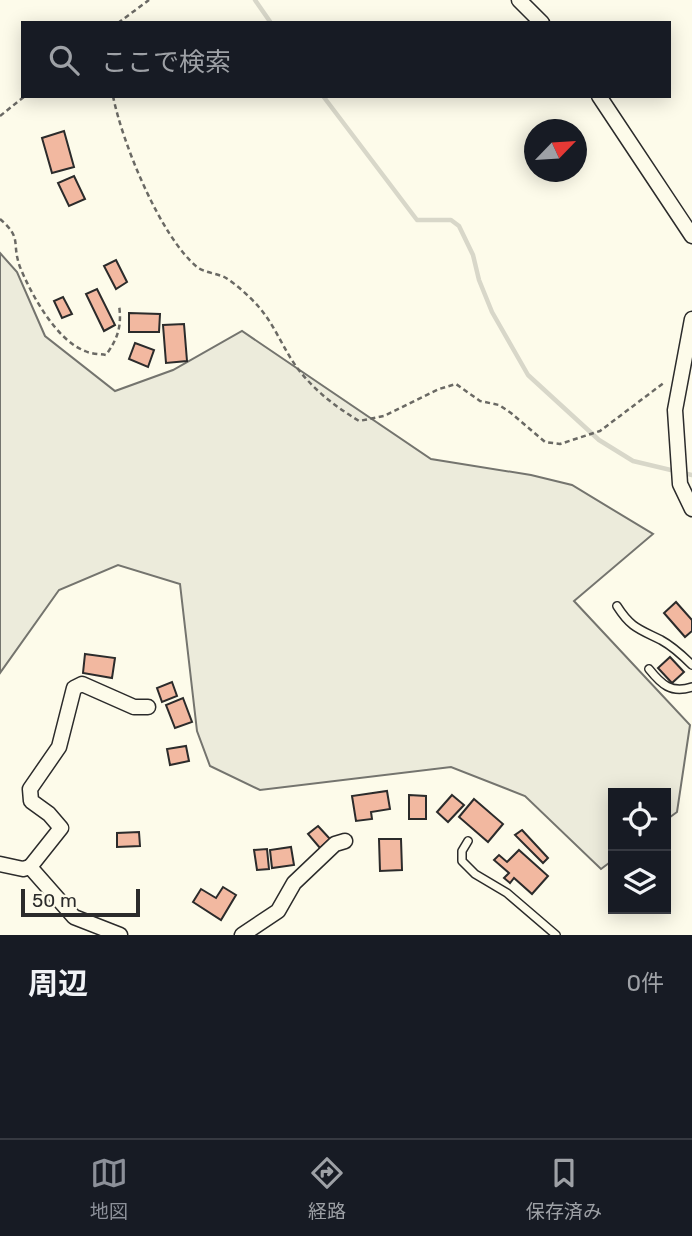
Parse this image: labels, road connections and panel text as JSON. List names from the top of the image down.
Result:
{
  "scale_bar": "50 m",
  "north": "top right",
  "page": {
    "search": "ここで検索",
    "scale": "50 m",
    "heading": ["周辺", "0件"],
    "nav": ["地図", "経路", "保存済み"]
  }
}
